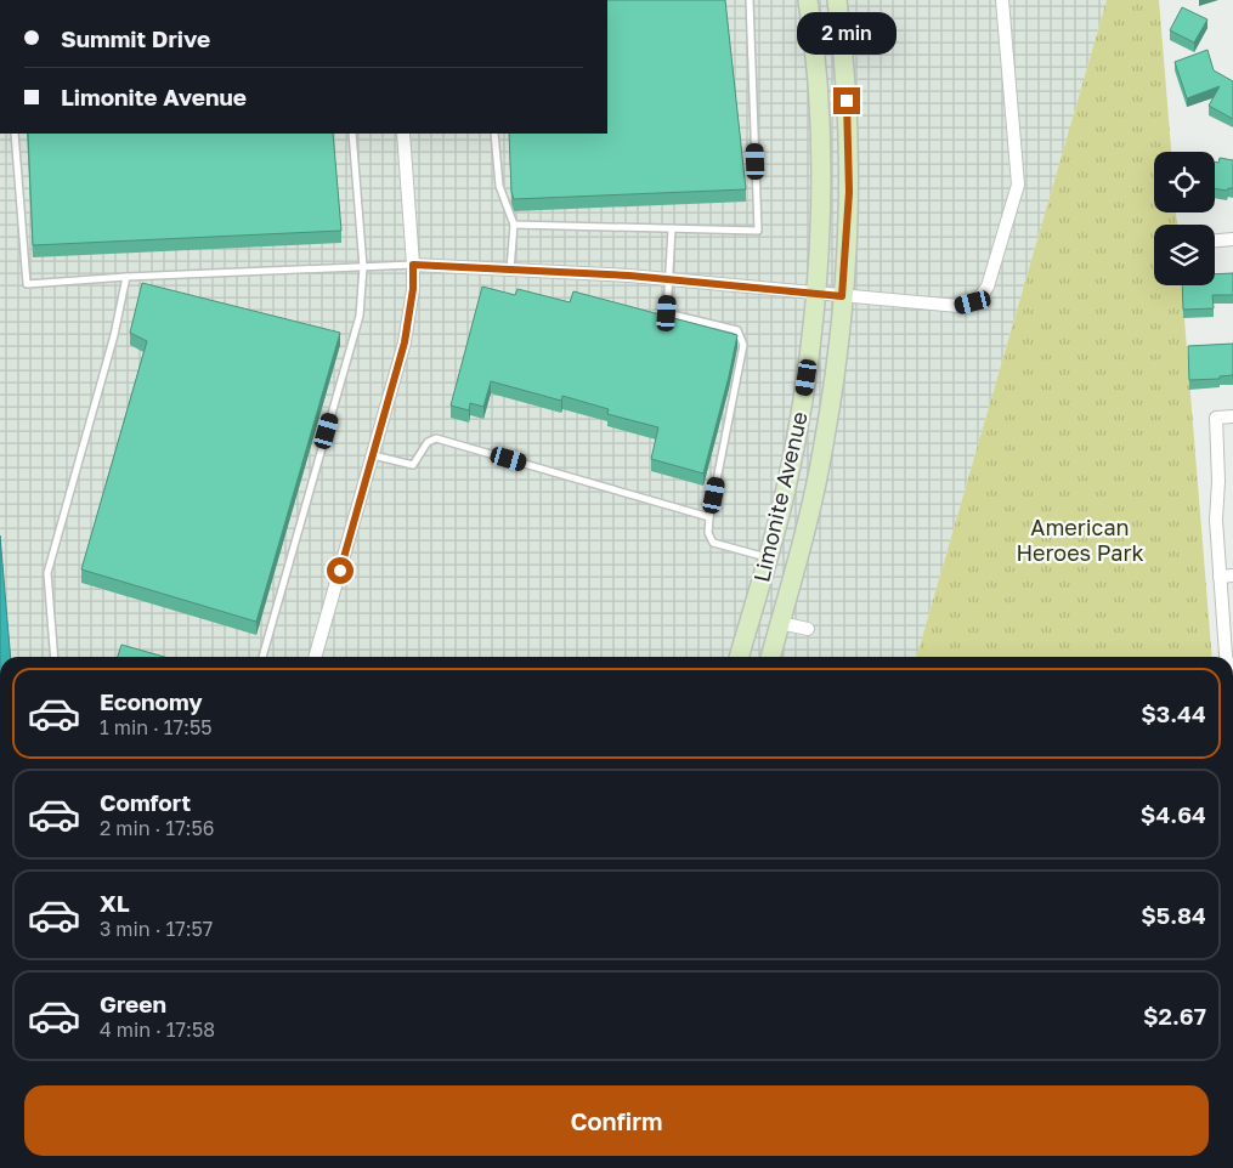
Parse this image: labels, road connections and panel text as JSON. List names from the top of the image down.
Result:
{
  "streets": {
    "main road": ["Limonite Avenue"]
  },
  "parks": ["American Heroes Park"],
  "page": {
    "banner": ["Summit Drive", "Limonite Avenue"],
    "bubble": "2 min",
    "list": [
      {
        "name": "Economy",
        "note": "1 min · 17:55",
        "value": "$3.44"
      },
      {
        "name": "Comfort",
        "note": "2 min · 17:56",
        "value": "$4.64"
      },
      {
        "name": "XL",
        "note": "3 min · 17:57",
        "value": "$5.84"
      },
      {
        "name": "Green",
        "note": "4 min · 17:58",
        "value": "$2.67"
      }
    ],
    "buttons": "Confirm"
  }
}
